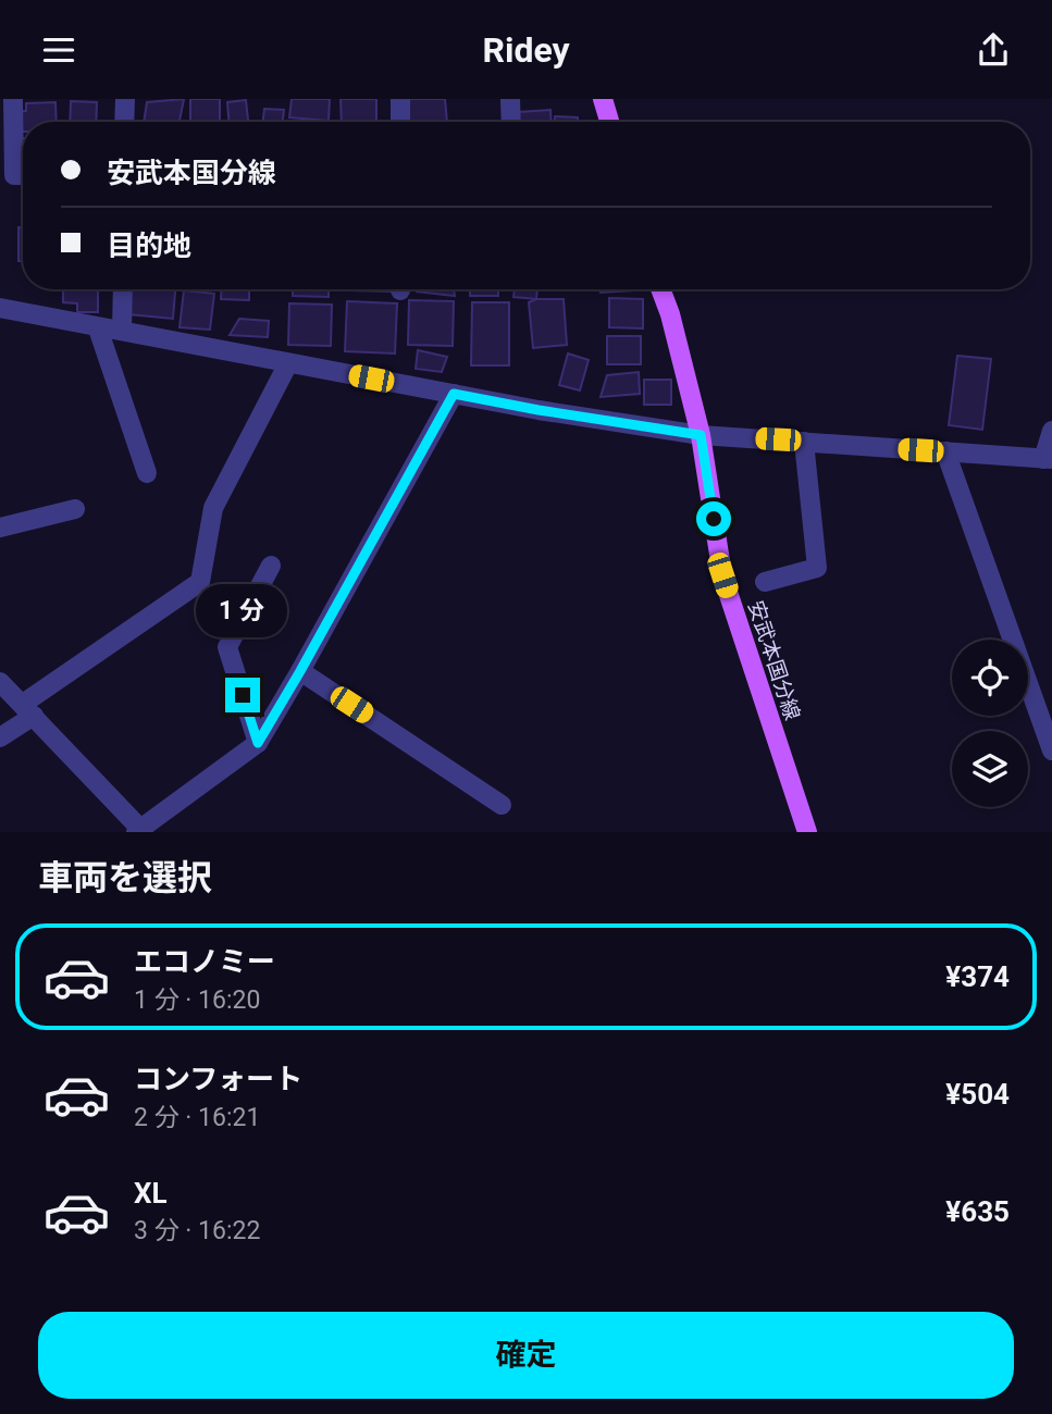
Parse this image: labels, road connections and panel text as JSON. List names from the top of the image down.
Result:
{
  "streets": {
    "main road": ["安武本国分線"]
  },
  "page": {
    "header": "Ridey",
    "banner": ["安武本国分線", "目的地"],
    "bubble": "1 分",
    "heading": "車両を選択",
    "list": [
      {
        "name": "エコノミー",
        "note": "1 分 · 16:20",
        "value": "¥374"
      },
      {
        "name": "コンフォート",
        "note": "2 分 · 16:21",
        "value": "¥504"
      },
      {
        "name": "XL",
        "note": "3 分 · 16:22",
        "value": "¥635"
      }
    ],
    "buttons": "確定"
  }
}
